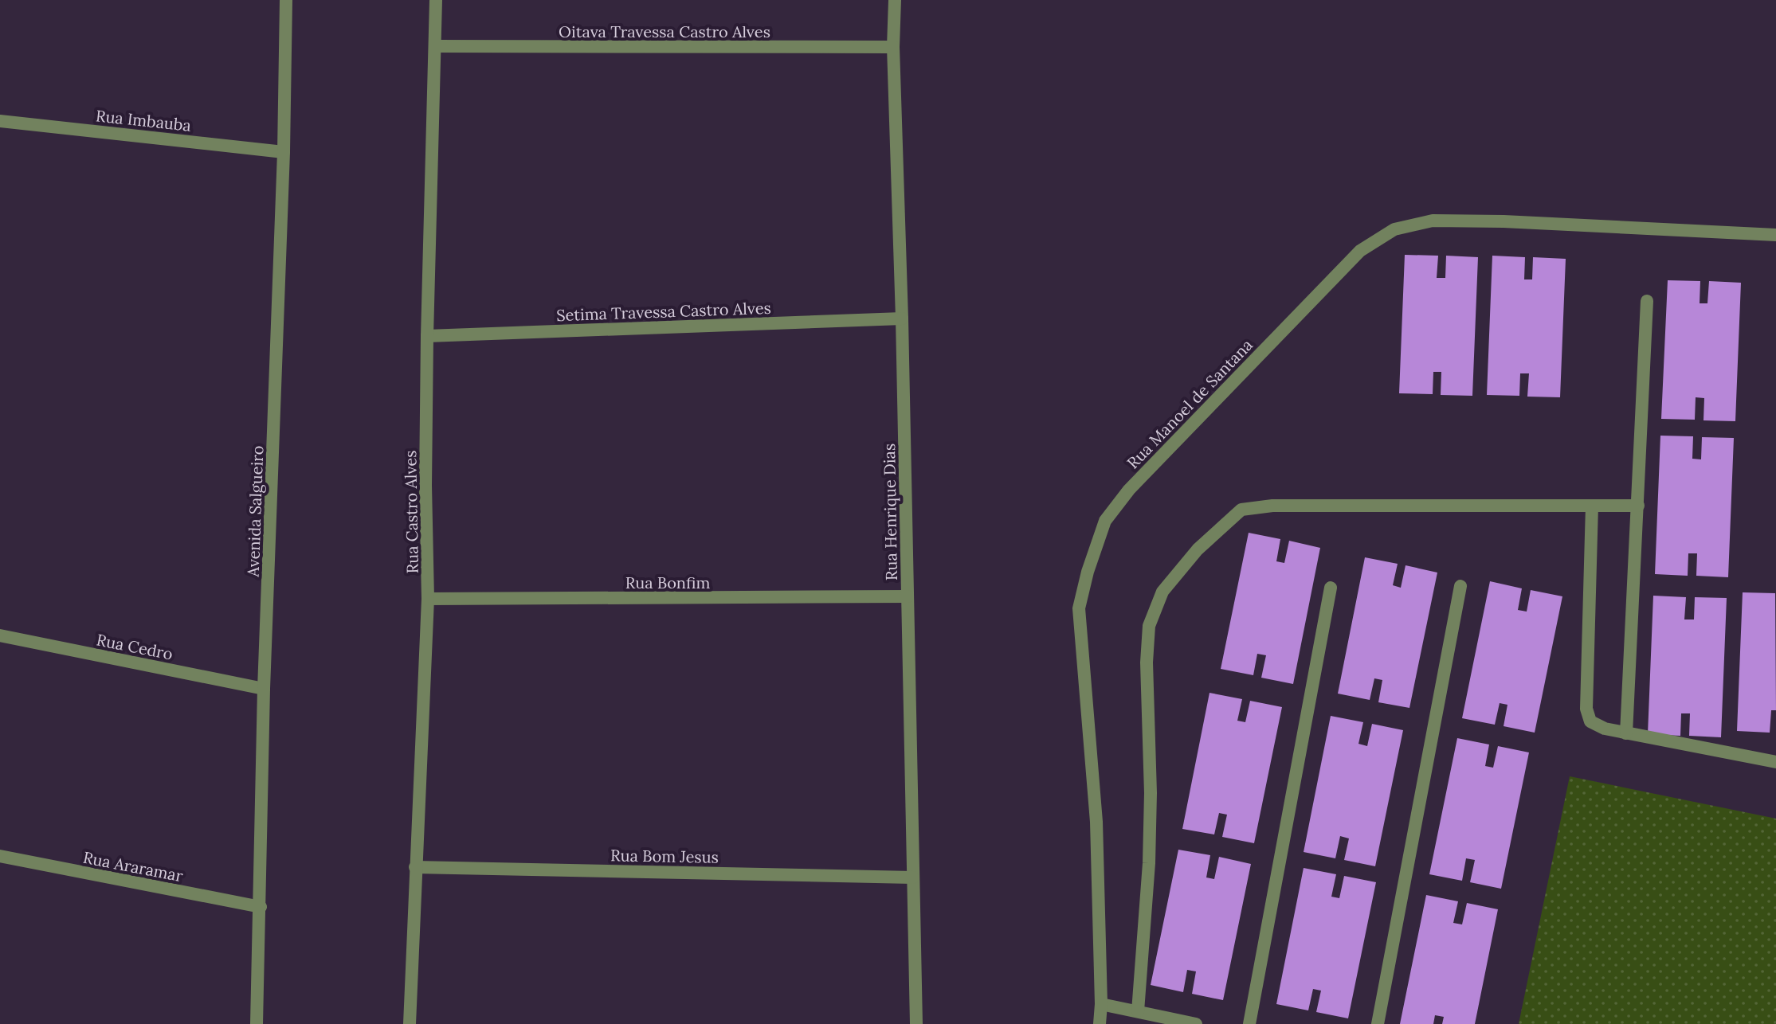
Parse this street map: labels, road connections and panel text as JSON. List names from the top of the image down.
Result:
{
  "streets": {
    "street": [
      "Oitava Travessa Castro Alves",
      "Rua Imbauba",
      "Setima Travessa Castro Alves",
      "Rua Manoel de Santana",
      "Avenida Salgueiro",
      "Rua Castro Alves",
      "Rua Henrique Dias",
      "Rua Bonfim",
      "Rua Cedro",
      "Rua Bom Jesus",
      "Rua Araramar"
    ]
  },
  "crossings": [
    ["Oitava Travessa Castro Alves", "Rua Castro Alves"],
    ["Oitava Travessa Castro Alves", "Rua Henrique Dias"],
    ["Rua Imbauba", "Avenida Salgueiro"],
    ["Setima Travessa Castro Alves", "Rua Castro Alves"],
    ["Setima Travessa Castro Alves", "Rua Henrique Dias"],
    ["Avenida Salgueiro", "Rua Cedro"],
    ["Avenida Salgueiro", "Rua Araramar"],
    ["Rua Castro Alves", "Rua Bonfim"],
    ["Rua Castro Alves", "Rua Bom Jesus"],
    ["Rua Henrique Dias", "Rua Bonfim"],
    ["Rua Henrique Dias", "Rua Bom Jesus"]
  ]
}
